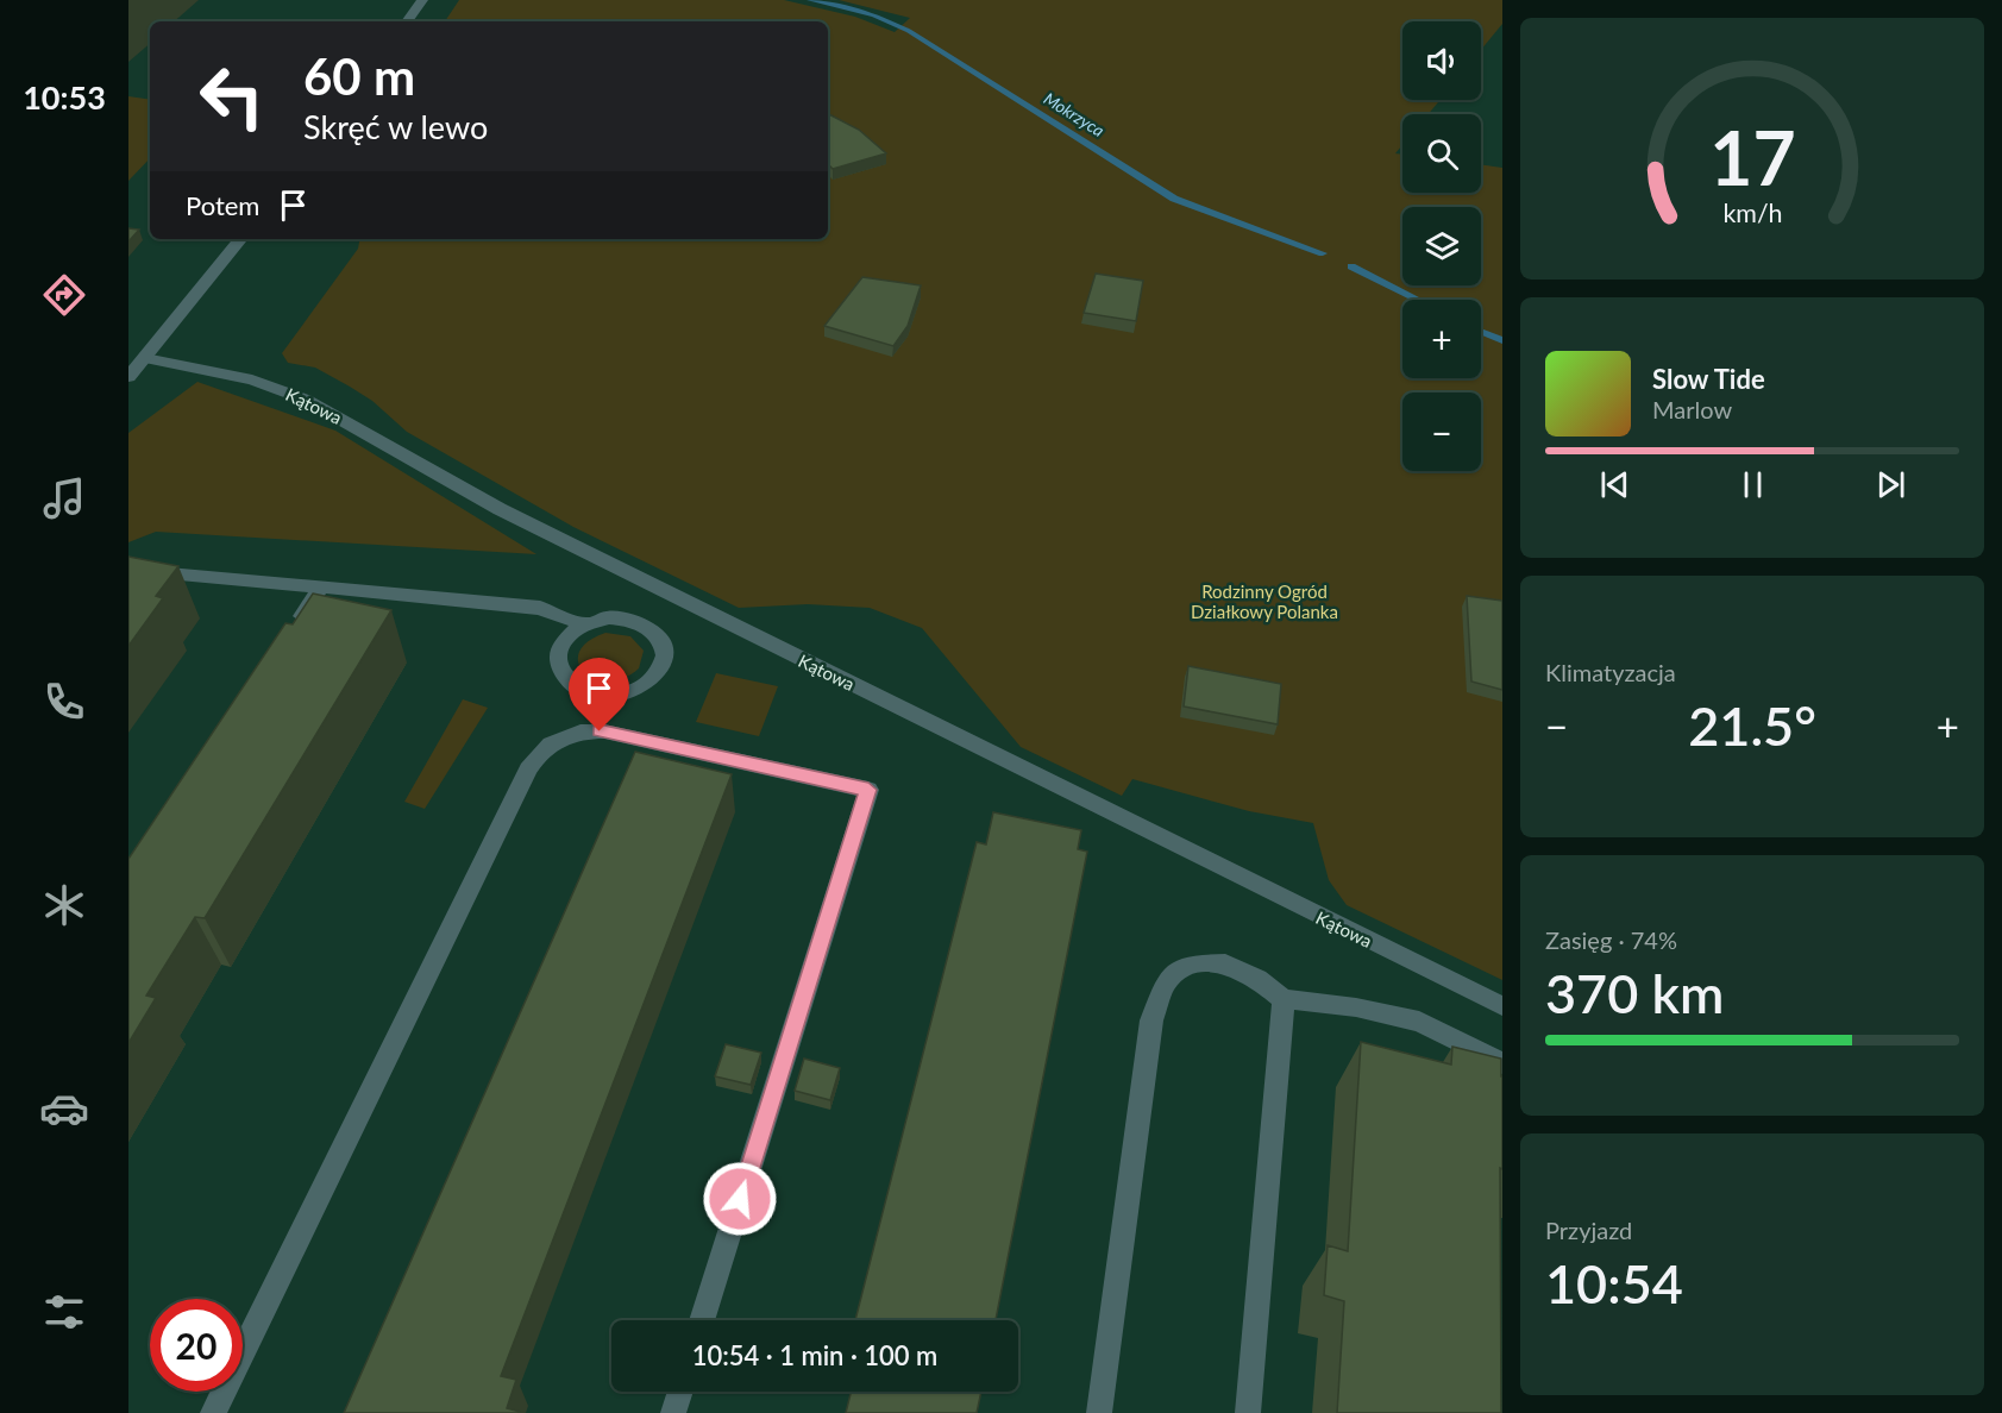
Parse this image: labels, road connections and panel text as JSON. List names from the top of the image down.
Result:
{
  "streets": {
    "street": ["Kątowa"]
  },
  "water": ["Mokrzyca"],
  "parks": ["Rodzinny Ogród Działkowy Polanka"],
  "page": {
    "tabs": "10:53",
    "map_buttons": ["+", "−"],
    "turn": ["60 m", "Skręć w lewo"],
    "then": "Potem",
    "song": ["Slow Tide", "Marlow"],
    "tile": [
      "Klimatyzacja",
      ["Zasięg · 74%", "370 km"],
      ["Przyjazd", "10:54"]
    ],
    "heat": ["−", "21.5°", "+"],
    "limit": "20",
    "trip": "10:54 · 1 min · 100 m",
    "gauge": ["17", "km/h"]
  }
}
